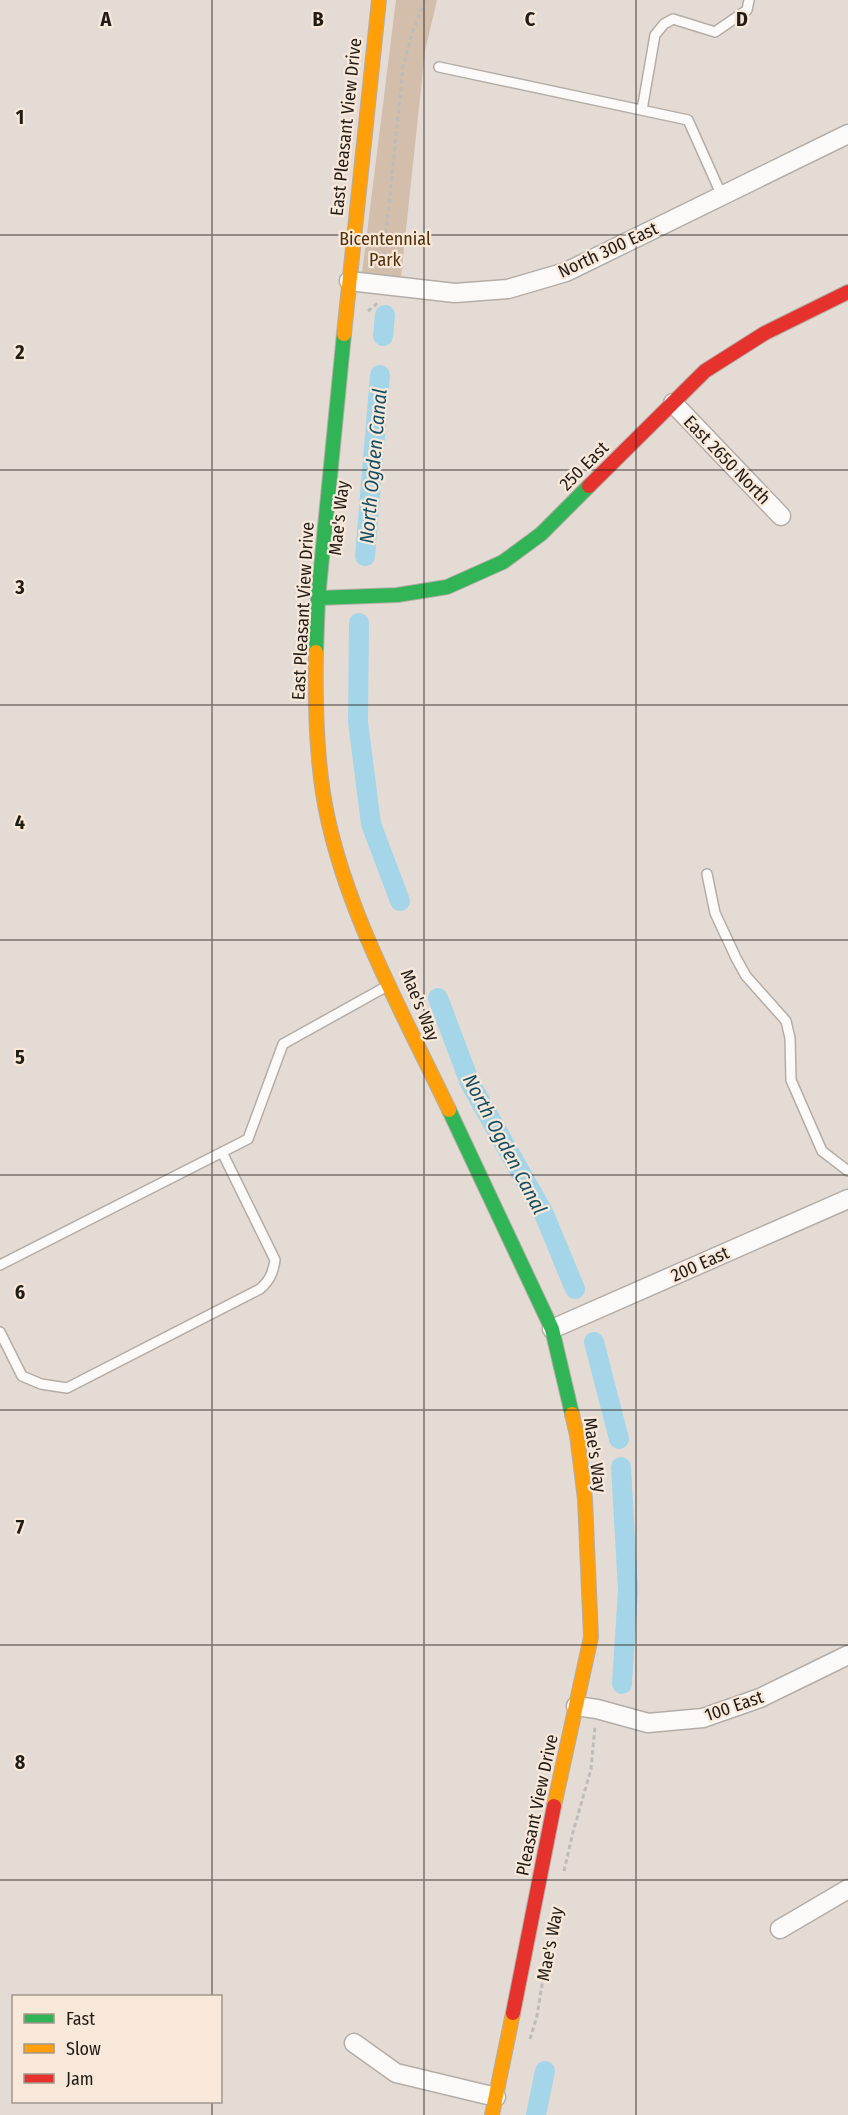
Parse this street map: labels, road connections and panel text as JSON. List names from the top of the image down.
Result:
{
  "streets": {
    "street": [
      "East Pleasant View Drive",
      "North 300 East",
      "East 2650 North",
      "250 East",
      "200 East",
      "100 East",
      "Pleasant View Drive"
    ],
    "path": ["Mae's Way"]
  },
  "crossings": [
    ["East Pleasant View Drive", "North 300 East"],
    ["East Pleasant View Drive", "250 East"],
    ["East Pleasant View Drive", "200 East"],
    ["East Pleasant View Drive", "Pleasant View Drive"],
    ["East 2650 North", "250 East"],
    ["100 East", "Pleasant View Drive"]
  ],
  "water": ["North Ogden Canal"],
  "parks": ["Bicentennial Park"],
  "legend": ["Fast", "Slow", "Jam"],
  "grid": {
    "columns": [
      "A",
      "B",
      "C",
      "D"
    ],
    "rows": [
      "1",
      "2",
      "3",
      "4",
      "5",
      "6",
      "7",
      "8"
    ]
  }
}
